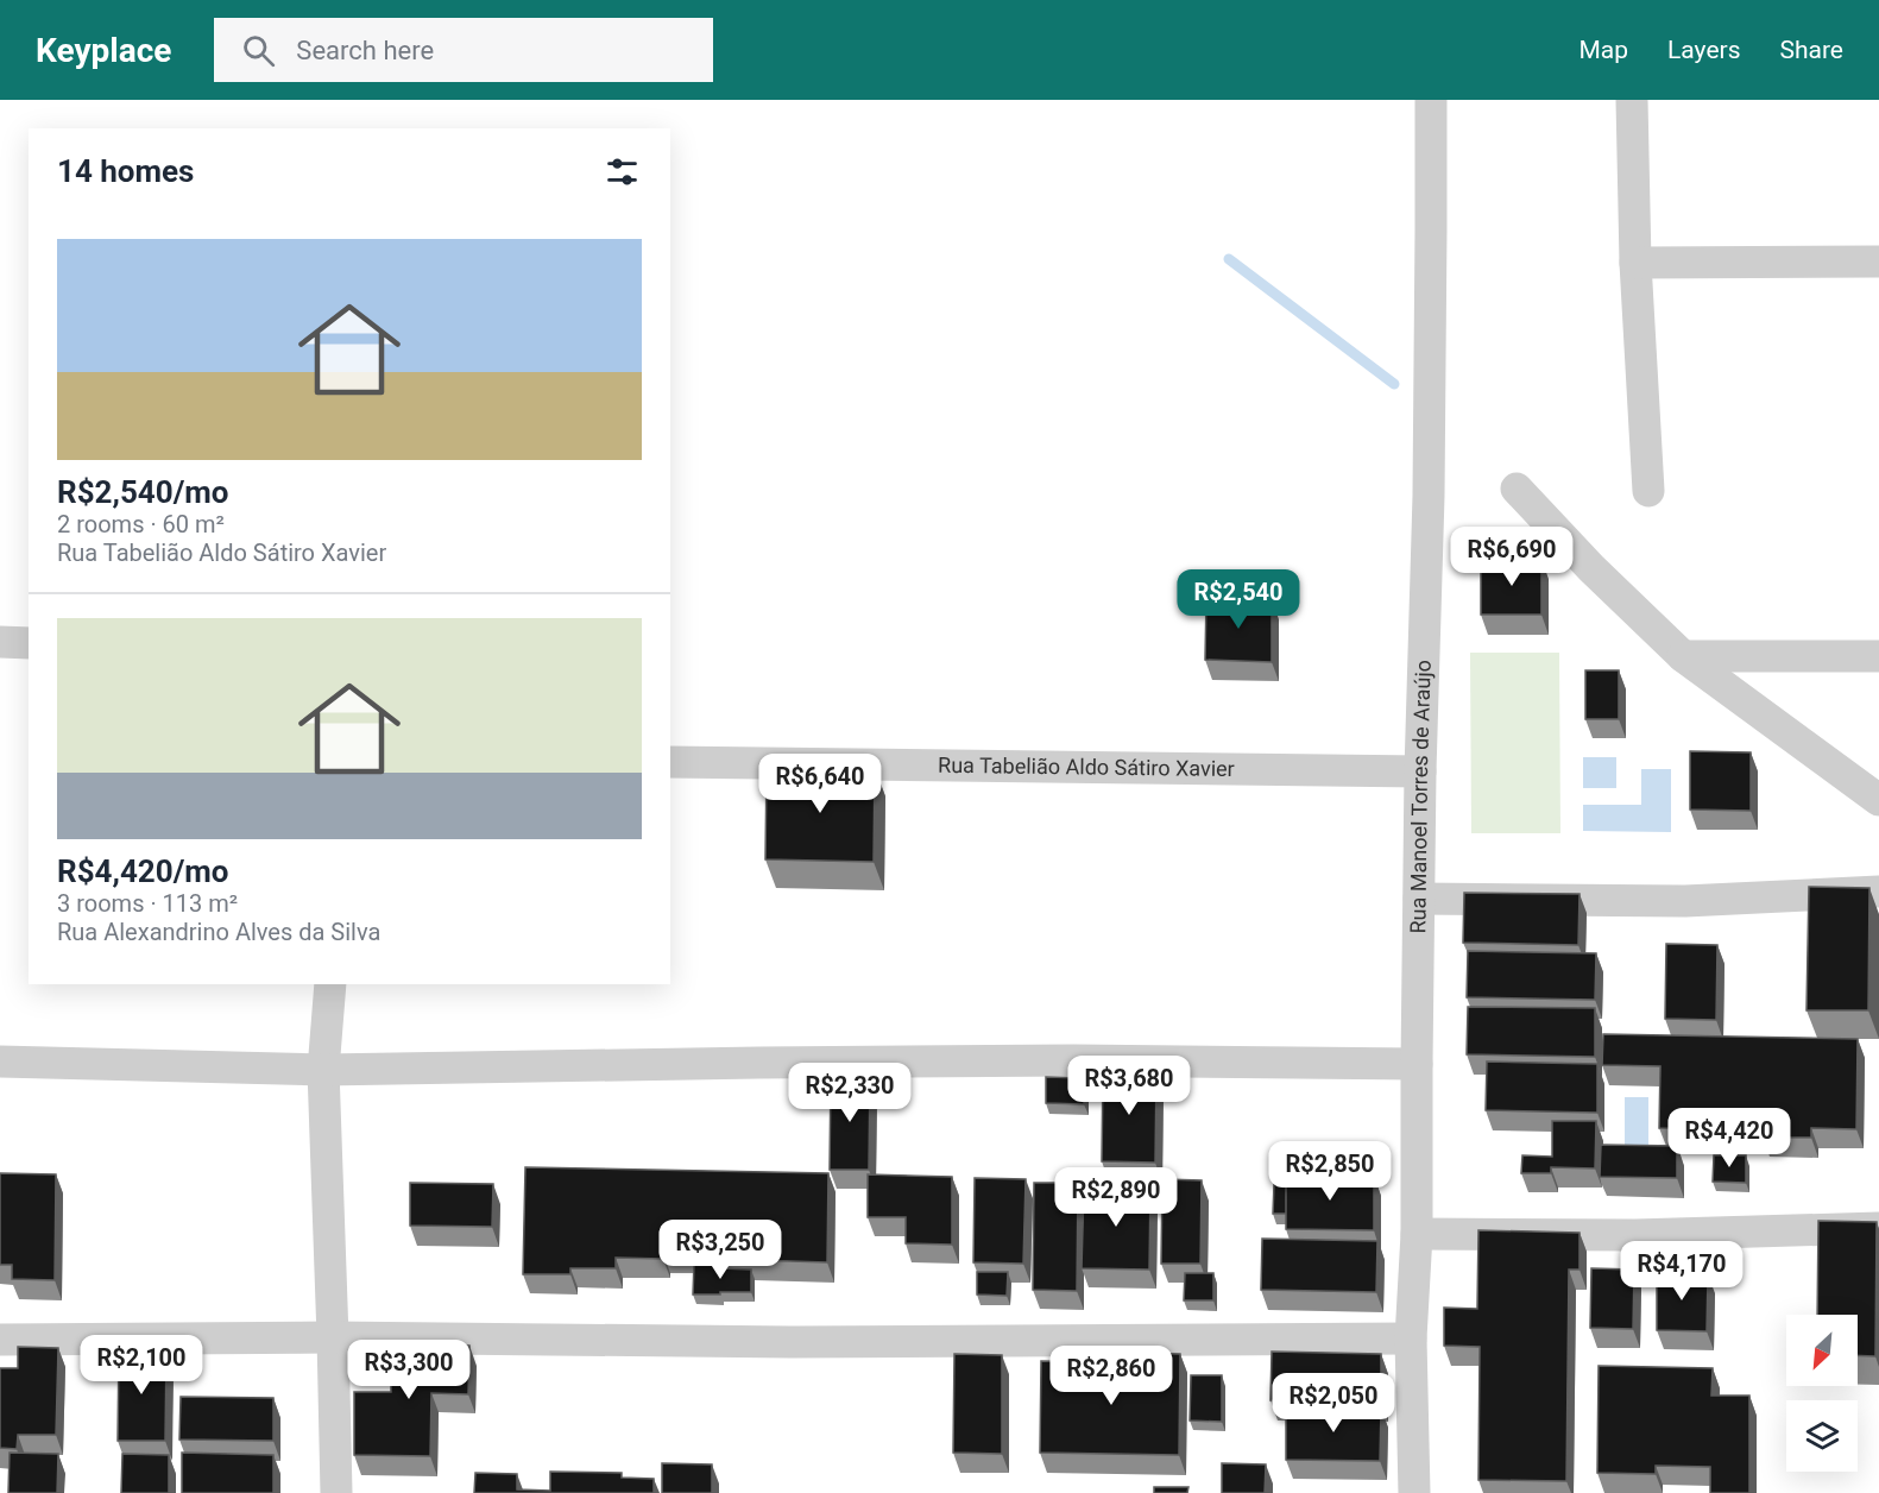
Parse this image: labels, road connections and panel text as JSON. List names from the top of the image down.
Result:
{
  "streets": {
    "street": ["Rua Tabelião Aldo Sátiro Xavier", "Rua Manoel Torres de Araújo"]
  },
  "crossings": [
    ["Rua Tabelião Aldo Sátiro Xavier", "Rua Manoel Torres de Araújo"]
  ],
  "north": "bottom left",
  "page": {
    "header": "Keyplace",
    "search": "Search here",
    "nav": ["Map", "Layers", "Share"],
    "heading": "14 homes",
    "list": [
      {
        "name": "R$2,540/mo",
        "note": "2 rooms · 60 m² · Rua Tabelião Aldo Sátiro Xavier"
      },
      {
        "name": "R$4,420/mo",
        "note": "3 rooms · 113 m² · Rua Alexandrino Alves da Silva"
      }
    ],
    "price": [
      "R$6,690",
      "R$2,540",
      "R$6,640",
      "R$3,680",
      "R$2,330",
      "R$4,420",
      "R$2,850",
      "R$2,890",
      "R$3,250",
      "R$4,170",
      "R$2,100",
      "R$3,300",
      "R$2,860",
      "R$2,050"
    ]
  }
}
